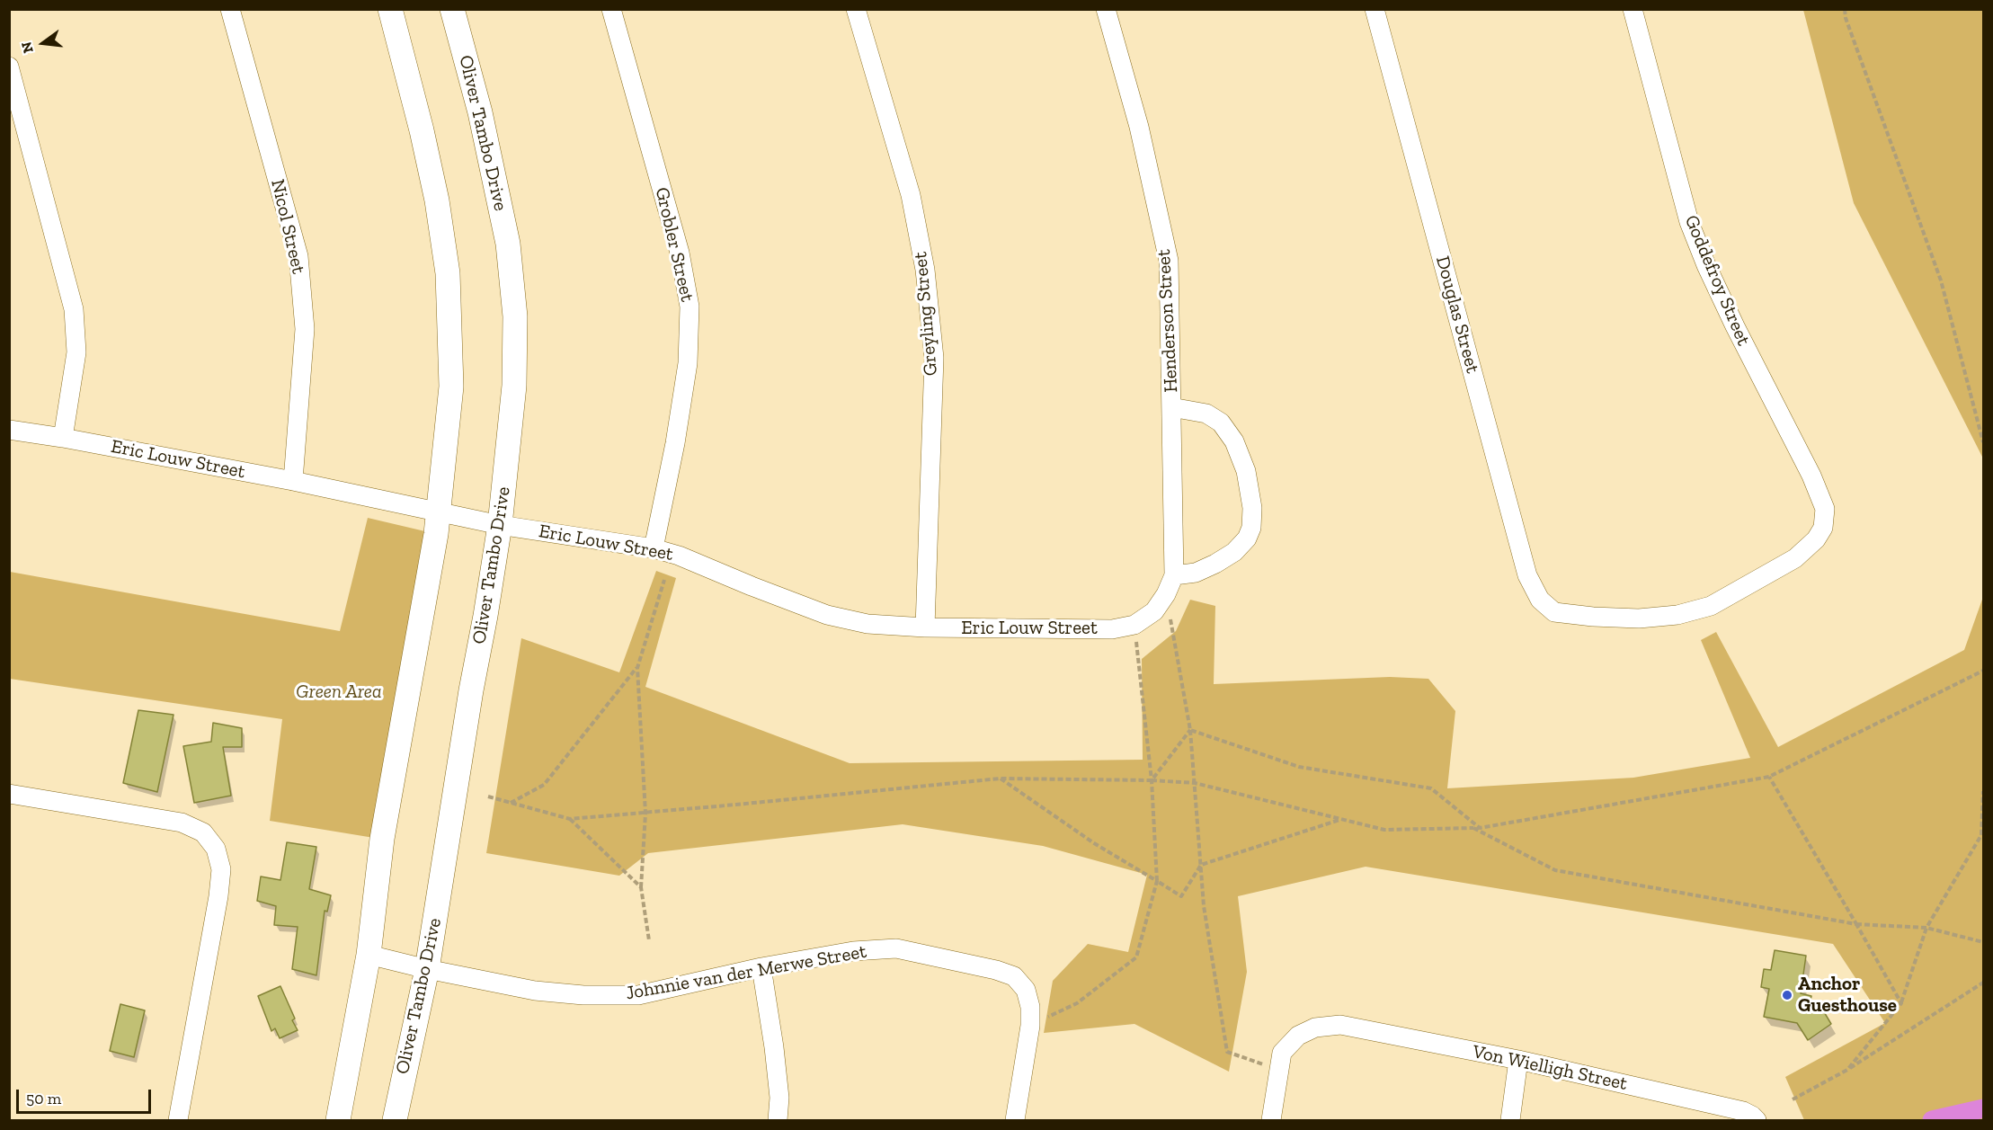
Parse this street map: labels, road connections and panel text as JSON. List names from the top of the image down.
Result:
{
  "streets": {
    "street": [
      "Oliver Tambo Drive",
      "Nicol Street",
      "Grobler Street",
      "Goddefroy Street",
      "Greyling Street",
      "Douglas Street",
      "Henderson Street",
      "Eric Louw Street",
      "Johnnie van der Merwe Street",
      "Von Wielligh Street"
    ]
  },
  "crossings": [
    ["Oliver Tambo Drive", "Eric Louw Street"],
    ["Oliver Tambo Drive", "Johnnie van der Merwe Street"],
    ["Nicol Street", "Eric Louw Street"],
    ["Grobler Street", "Eric Louw Street"],
    ["Goddefroy Street", "Douglas Street"],
    ["Greyling Street", "Eric Louw Street"],
    ["Henderson Street", "Eric Louw Street"]
  ],
  "parks": ["Green Area"],
  "places": ["Anchor Guesthouse"],
  "scale_bar": "50 m",
  "north": "left"
}
